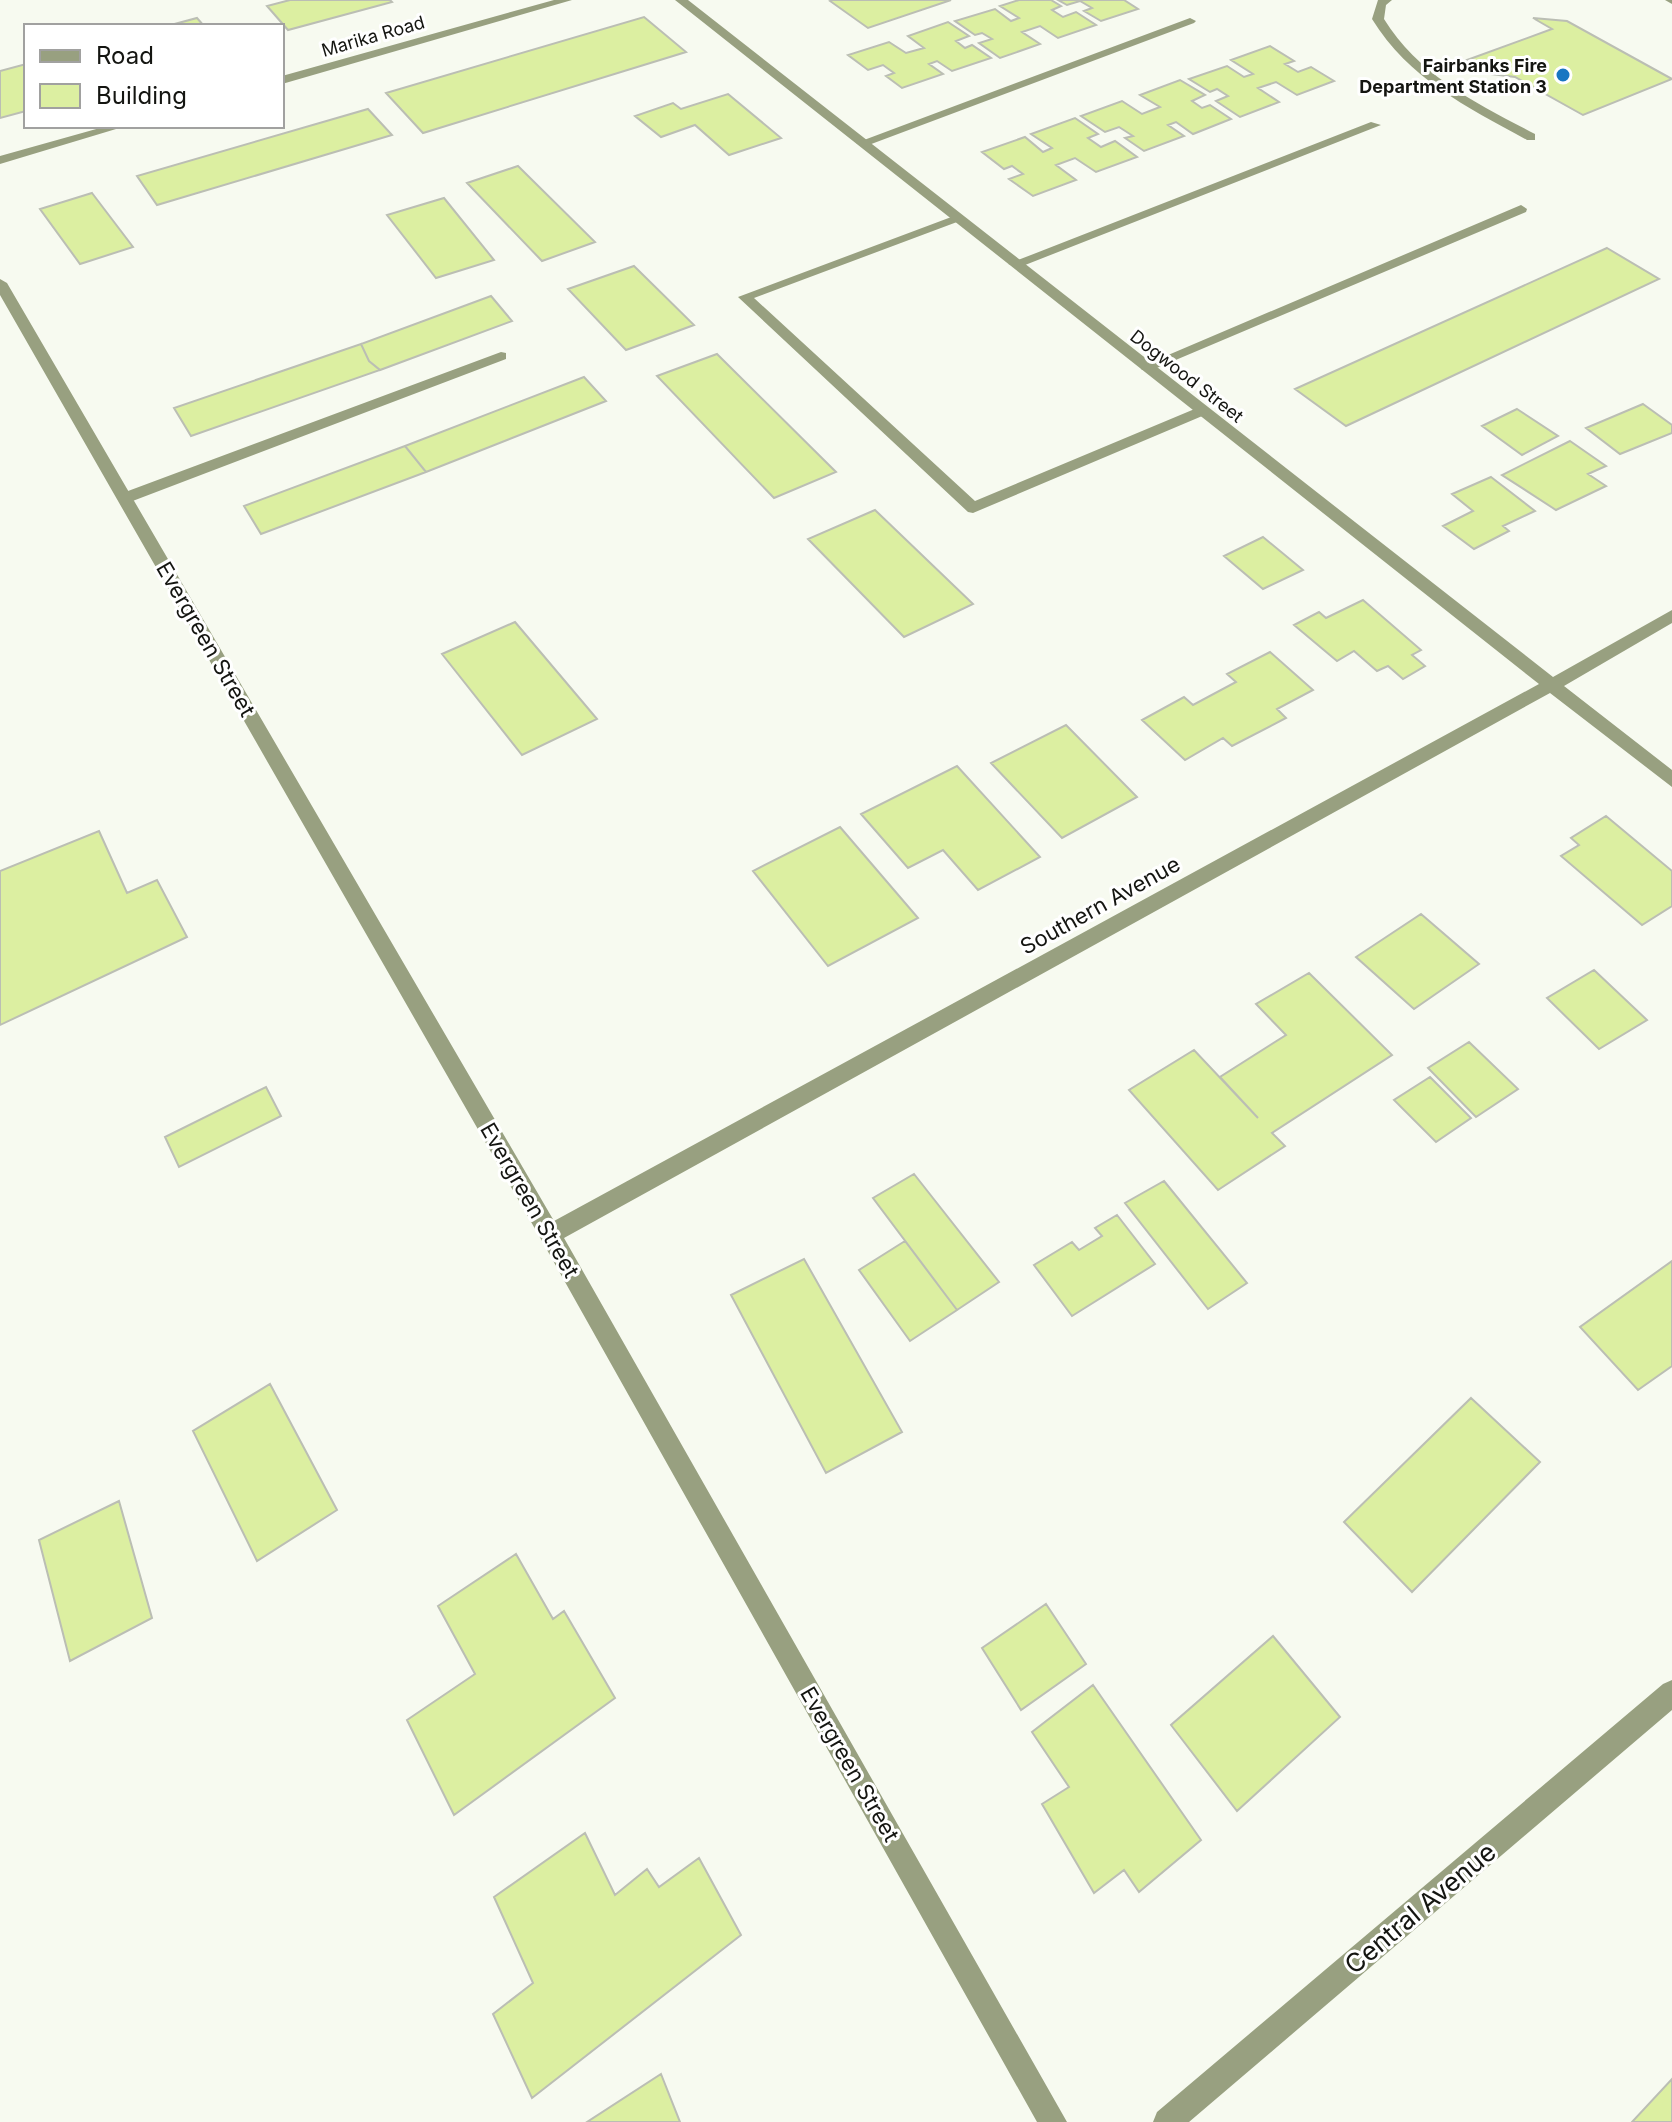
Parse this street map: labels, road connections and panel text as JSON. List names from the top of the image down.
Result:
{
  "streets": {
    "street": [
      "Marika Road",
      "Dogwood Street",
      "Evergreen Street",
      "Southern Avenue",
      "Central Avenue"
    ]
  },
  "crossings": [
    ["Dogwood Street", "Southern Avenue"],
    ["Evergreen Street", "Southern Avenue"]
  ],
  "places": ["Fairbanks Fire Department Station 3"],
  "legend": ["Road", "Building"]
}
